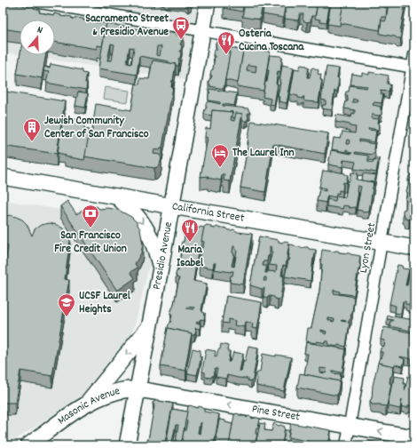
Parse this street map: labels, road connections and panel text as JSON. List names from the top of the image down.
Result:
{
  "streets": {
    "main road": [
      "California Street",
      "Presidio Avenue",
      "Masonic Avenue",
      "Pine Street"
    ],
    "street": ["Lyon Street"]
  },
  "crossings": [
    ["California Street", "Lyon Street"],
    ["California Street", "Presidio Avenue"],
    ["Lyon Street", "Pine Street"],
    ["Presidio Avenue", "Masonic Avenue"],
    ["Presidio Avenue", "Pine Street"],
    ["Masonic Avenue", "Pine Street"]
  ],
  "one_way": ["Pine Street"],
  "places": {
    "bus stop": ["Sacramento Street & Presidio Avenue"],
    "restaurant": ["Osteria Cucina Toscana", "Maria Isabel"],
    "building": ["Jewish Community Center of San Francisco"],
    "hotel": ["The Laurel Inn"],
    "bank": ["San Francisco Fire Credit Union"],
    "school or university": ["UCSF Laurel Heights"]
  },
  "north": "top"
}
